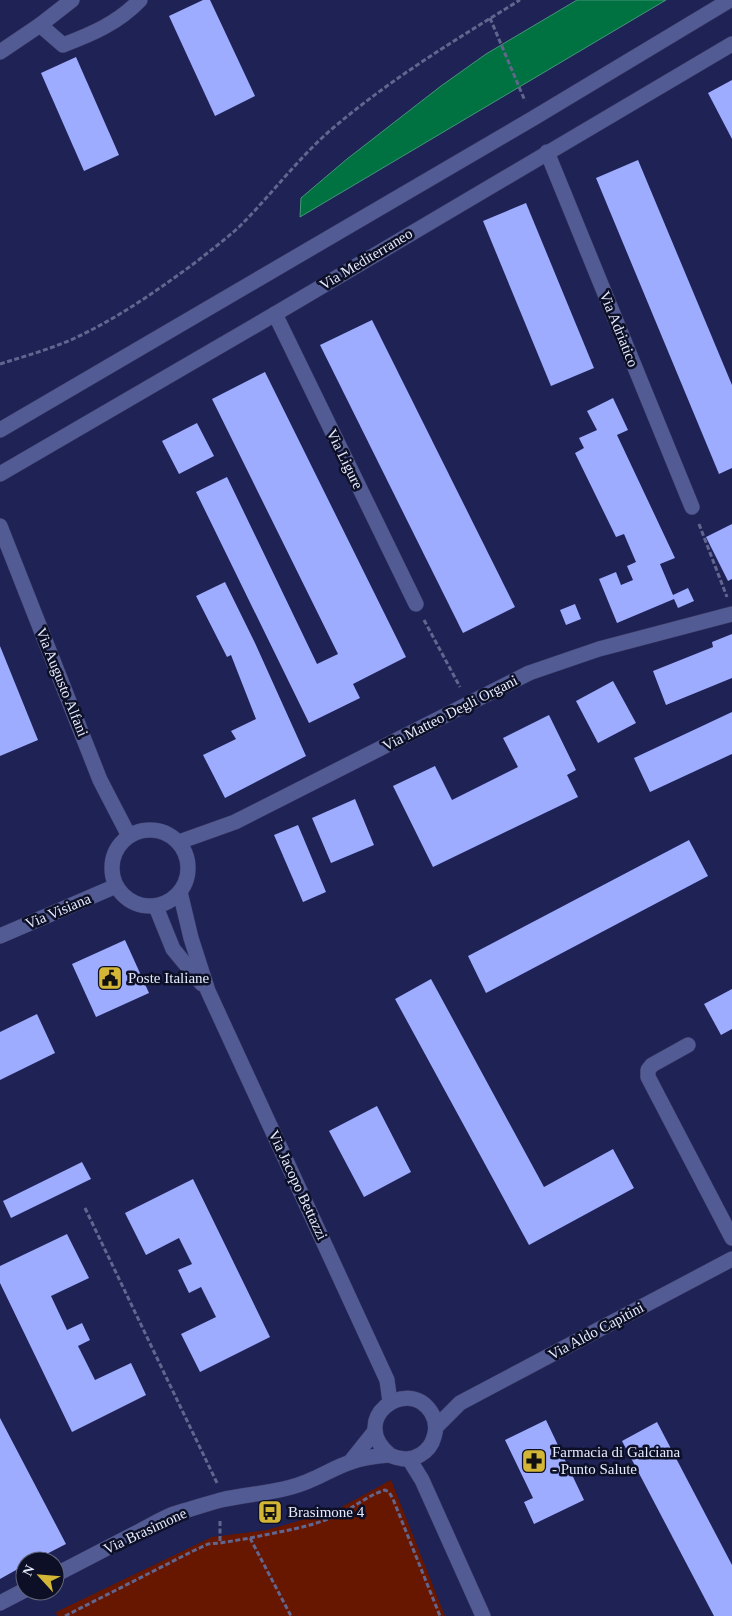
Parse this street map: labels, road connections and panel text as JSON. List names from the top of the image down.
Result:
{
  "streets": {
    "street": [
      "Via Mediterraneo",
      "Via Adriatico",
      "Via Ligure",
      "Via Augusto Alfani",
      "Via Matteo Degli Organi",
      "Via Visiana",
      "Via Jacopo Bettazzi",
      "Via Aldo Capitini",
      "Via Brasimone"
    ]
  },
  "crossings": [
    ["Via Mediterraneo", "Via Adriatico"],
    ["Via Mediterraneo", "Via Ligure"],
    ["Via Augusto Alfani", "Via Matteo Degli Organi"],
    ["Via Augusto Alfani", "Via Visiana"],
    ["Via Augusto Alfani", "Via Jacopo Bettazzi"],
    ["Via Matteo Degli Organi", "Via Visiana"],
    ["Via Matteo Degli Organi", "Via Jacopo Bettazzi"],
    ["Via Visiana", "Via Jacopo Bettazzi"],
    ["Via Jacopo Bettazzi", "Via Aldo Capitini"],
    ["Via Jacopo Bettazzi", "Via Brasimone"],
    ["Via Aldo Capitini", "Via Brasimone"]
  ],
  "places": {
    "public building": ["Poste Italiane"],
    "pharmacy": ["Farmacia di Galciana - Punto Salute"],
    "bus stop": ["Brasimone 4"]
  },
  "north": "top left"
}
